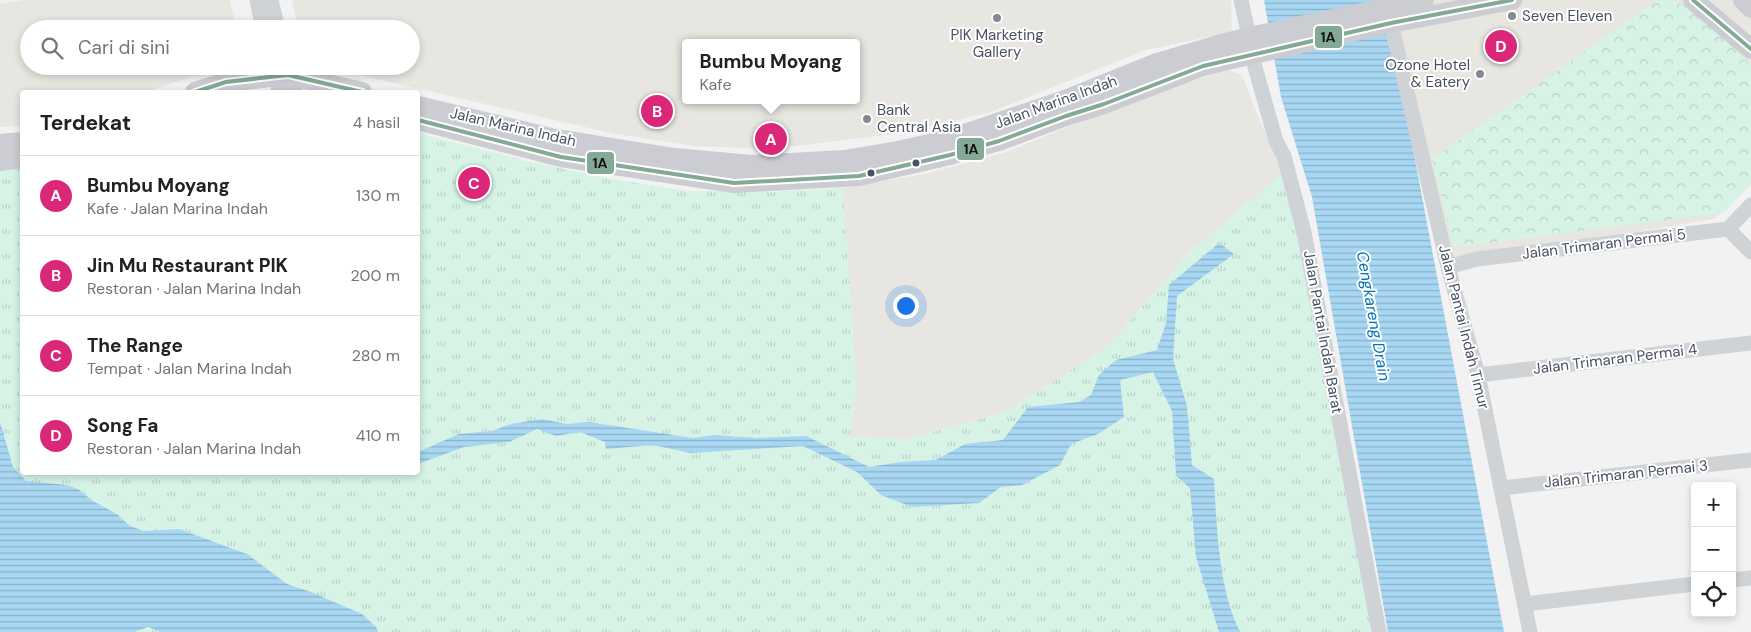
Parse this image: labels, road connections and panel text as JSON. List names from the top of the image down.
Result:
{
  "streets": {
    "main road": ["Jalan Marina Indah"],
    "street": [
      "Jalan Trimaran Permai 5",
      "Jalan Pantai Indah Timur",
      "Jalan Pantai Indah Barat",
      "Jalan Trimaran Permai 4",
      "Jalan Trimaran Permai 3"
    ]
  },
  "crossings": [
    ["Jalan Marina Indah", "Jalan Pantai Indah Timur"],
    ["Jalan Marina Indah", "Jalan Pantai Indah Barat"],
    ["Jalan Trimaran Permai 5", "Jalan Pantai Indah Timur"],
    ["Jalan Pantai Indah Timur", "Jalan Trimaran Permai 4"],
    ["Jalan Pantai Indah Timur", "Jalan Trimaran Permai 3"]
  ],
  "water": ["Cengkareng Drain"],
  "places": [
    "Seven Eleven",
    "PIK Marketing Gallery",
    "Ozone Hotel & Eatery",
    "Bank Central Asia"
  ],
  "lines": ["transit line 1A"],
  "page": {
    "search": "Cari di sini",
    "pins": [
      "D",
      "B",
      "A",
      "C"
    ],
    "popup": ["Bumbu Moyang", "Kafe"],
    "heading": ["Terdekat", "4 hasil"],
    "list": [
      {
        "mark": "A",
        "name": "Bumbu Moyang",
        "note": "Kafe · Jalan Marina Indah",
        "value": "130 m"
      },
      {
        "mark": "B",
        "name": "Jin Mu Restaurant PIK",
        "note": "Restoran · Jalan Marina Indah",
        "value": "200 m"
      },
      {
        "mark": "C",
        "name": "The Range",
        "note": "Tempat · Jalan Marina Indah",
        "value": "280 m"
      },
      {
        "mark": "D",
        "name": "Song Fa",
        "note": "Restoran · Jalan Marina Indah",
        "value": "410 m"
      }
    ],
    "map_buttons": ["+", "−"]
  }
}
